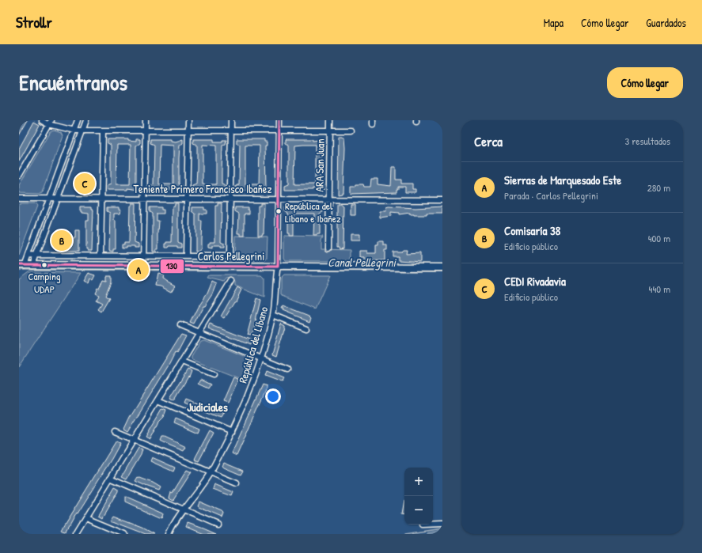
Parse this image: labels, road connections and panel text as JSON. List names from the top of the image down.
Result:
{
  "streets": {
    "main road": ["Carlos Pellegrini"],
    "street": ["ARA San Juan", "Teniente Primero Francisco Ibañez", "República del Líbano"]
  },
  "crossings": [
    ["ARA San Juan", "Teniente Primero Francisco Ibañez"],
    ["Teniente Primero Francisco Ibañez", "Carlos Pellegrini"],
    ["Teniente Primero Francisco Ibañez", "República del Líbano"],
    ["Carlos Pellegrini", "República del Líbano"]
  ],
  "districts": ["Judiciales"],
  "water": ["Canal Pellegrini"],
  "places": ["República del Líbano e Ibañez", "Camping UDAP"],
  "lines": ["transit line 130"],
  "page": {
    "header": "Strollr",
    "nav": ["Mapa", "Cómo llegar", "Guardados"],
    "title": "Encuéntranos",
    "buttons": "Cómo llegar",
    "heading": ["Cerca", "3 resultados"],
    "list": [
      {
        "mark": "A",
        "name": "Sierras de Marquesado Este",
        "note": "Parada · Carlos Pellegrini",
        "value": "280 m"
      },
      {
        "mark": "B",
        "name": "Comisaría 38",
        "note": "Edificio público",
        "value": "400 m"
      },
      {
        "mark": "C",
        "name": "CEDI Rivadavia",
        "note": "Edificio público",
        "value": "440 m"
      }
    ],
    "pins": ["C", "B", "A"],
    "map_buttons": ["+", "−"]
  }
}
